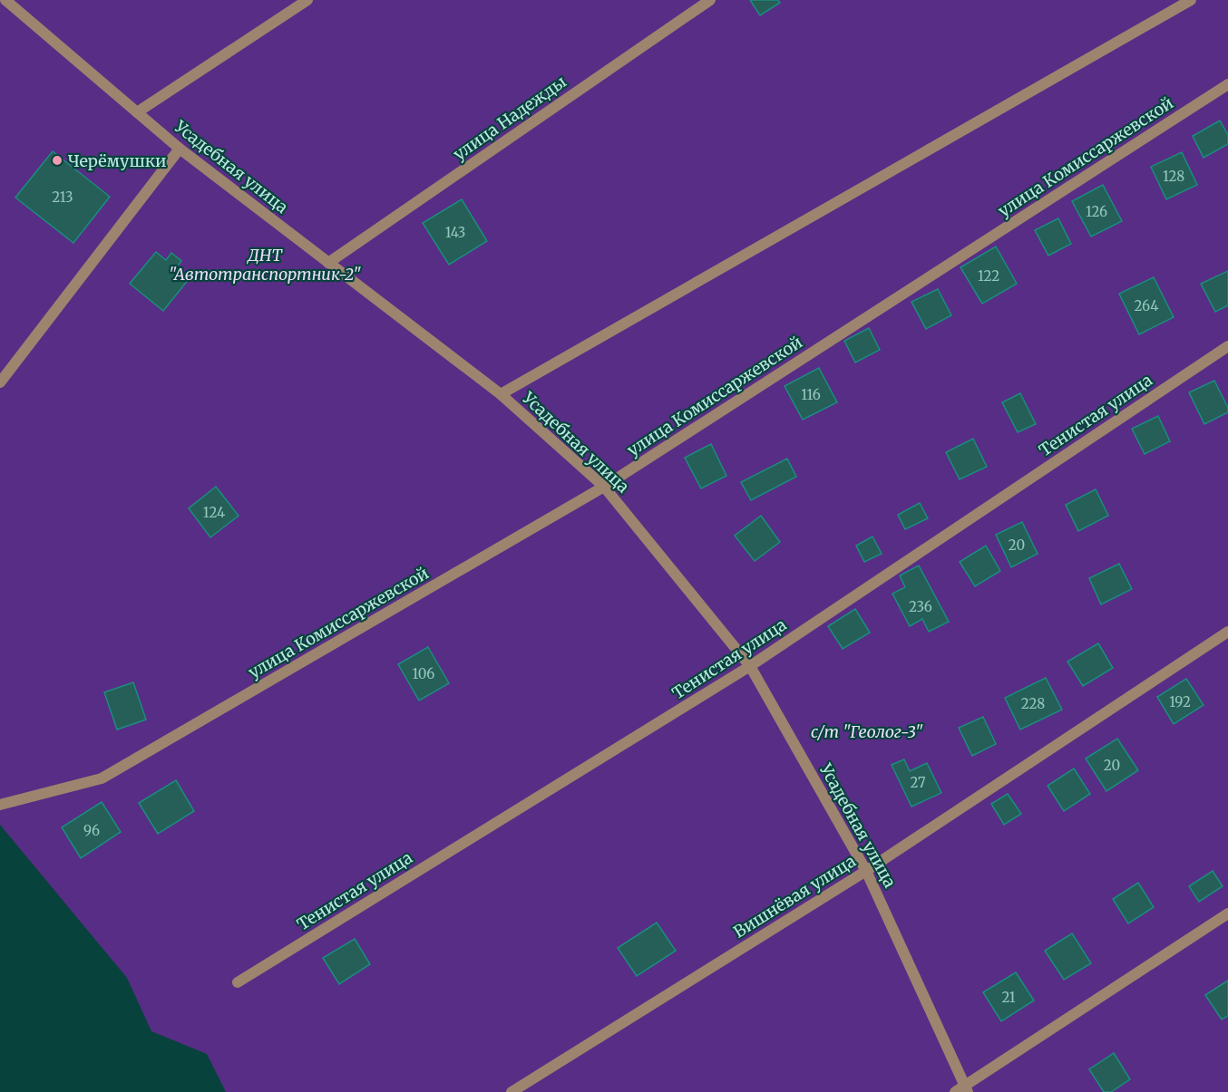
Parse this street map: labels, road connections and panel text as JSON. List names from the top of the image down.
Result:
{
  "streets": {
    "street": [
      "улица Надежды",
      "улица Комиссаржевской",
      "Усадебная улица",
      "Тенистая улица",
      "Вишнёвая улица"
    ]
  },
  "crossings": [
    ["улица Надежды", "Усадебная улица"],
    ["улица Комиссаржевской", "Усадебная улица"],
    ["Усадебная улица", "Тенистая улица"],
    ["Усадебная улица", "Вишнёвая улица"]
  ],
  "parks": ["ДНТ \"Автотранспортник-2\"", "с/т \"Геолог-3\""],
  "places": ["Черёмушки"],
  "house_numbers": [
    "128",
    "213",
    "126",
    "143",
    "122",
    "264",
    "116",
    "124",
    "20",
    "236",
    "106",
    "192",
    "228",
    "20",
    "27",
    "96",
    "21"
  ]
}
